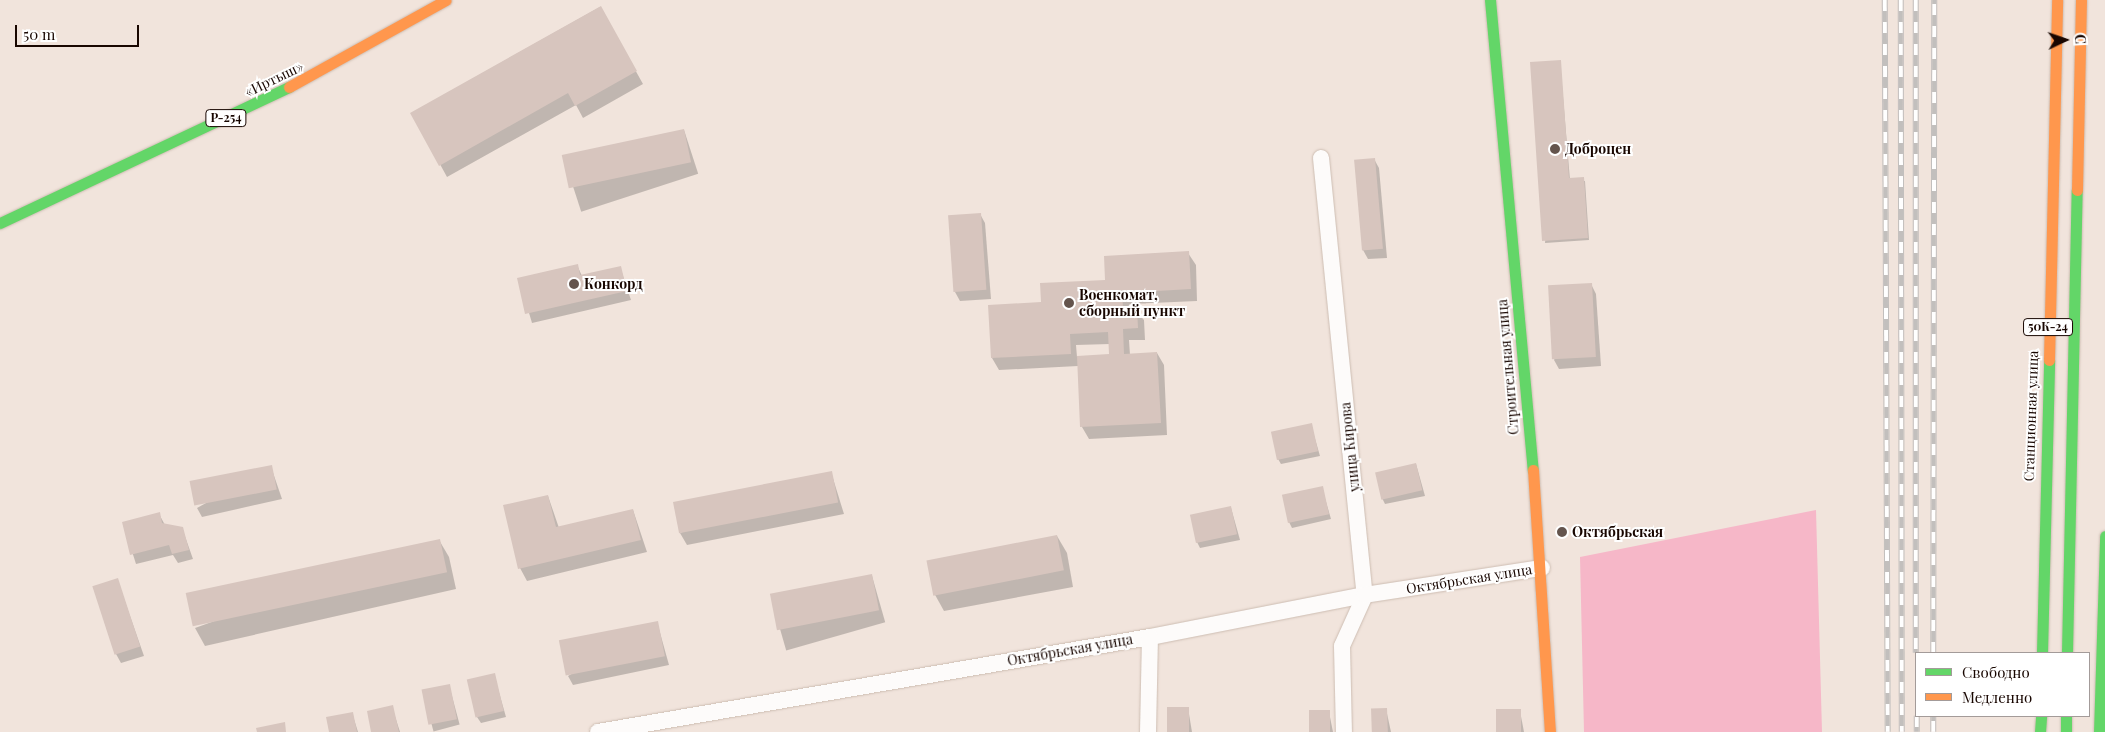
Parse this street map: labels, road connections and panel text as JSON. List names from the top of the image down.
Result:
{
  "streets": {
    "main road": [
      "«Иртыш»",
      "Р-254",
      "50К-24",
      "Строительная улица",
      "Станционная улица"
    ],
    "street": ["улица Кирова", "Октябрьская улица"]
  },
  "crossings": [
    ["Строительная улица", "Октябрьская улица"],
    ["улица Кирова", "Октябрьская улица"]
  ],
  "places": [
    "Доброцен",
    "Конкорд",
    "Военкомат, сборный пункт",
    "Октябрьская"
  ],
  "legend": ["Свободно", "Медленно"],
  "scale_bar": "50 m",
  "north": "right"
}
